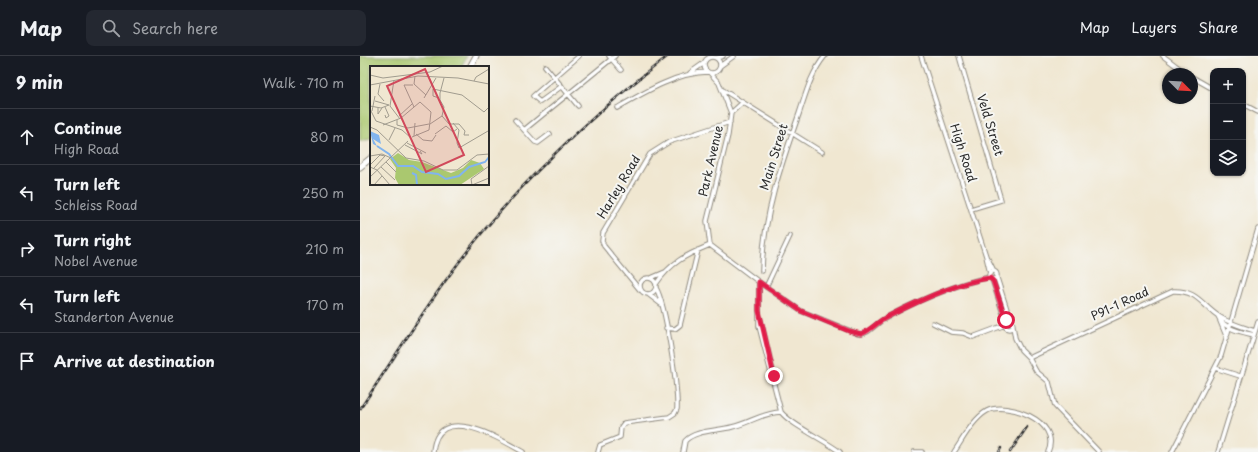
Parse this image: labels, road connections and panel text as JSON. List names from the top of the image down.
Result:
{
  "streets": {
    "street": [
      "Veld Street",
      "High Road",
      "Main Street",
      "Park Avenue",
      "Harley Road",
      "P91-1 Road"
    ]
  },
  "crossings": [
    ["Veld Street", "High Road"],
    ["High Road", "P91-1 Road"],
    ["Park Avenue", "Harley Road"]
  ],
  "north": "bottom right",
  "page": {
    "header": "Map",
    "search": "Search here",
    "nav": ["Map", "Layers", "Share"],
    "heading": ["9 min", "Walk · 710 m"],
    "map_buttons": ["+", "−"],
    "list": [
      ["Continue", "High Road", "80 m"],
      ["Turn left", "Schleiss Road", "250 m"],
      ["Turn right", "Nobel Avenue", "210 m"],
      ["Turn left", "Standerton Avenue", "170 m"],
      "Arrive at destination"
    ]
  }
}
